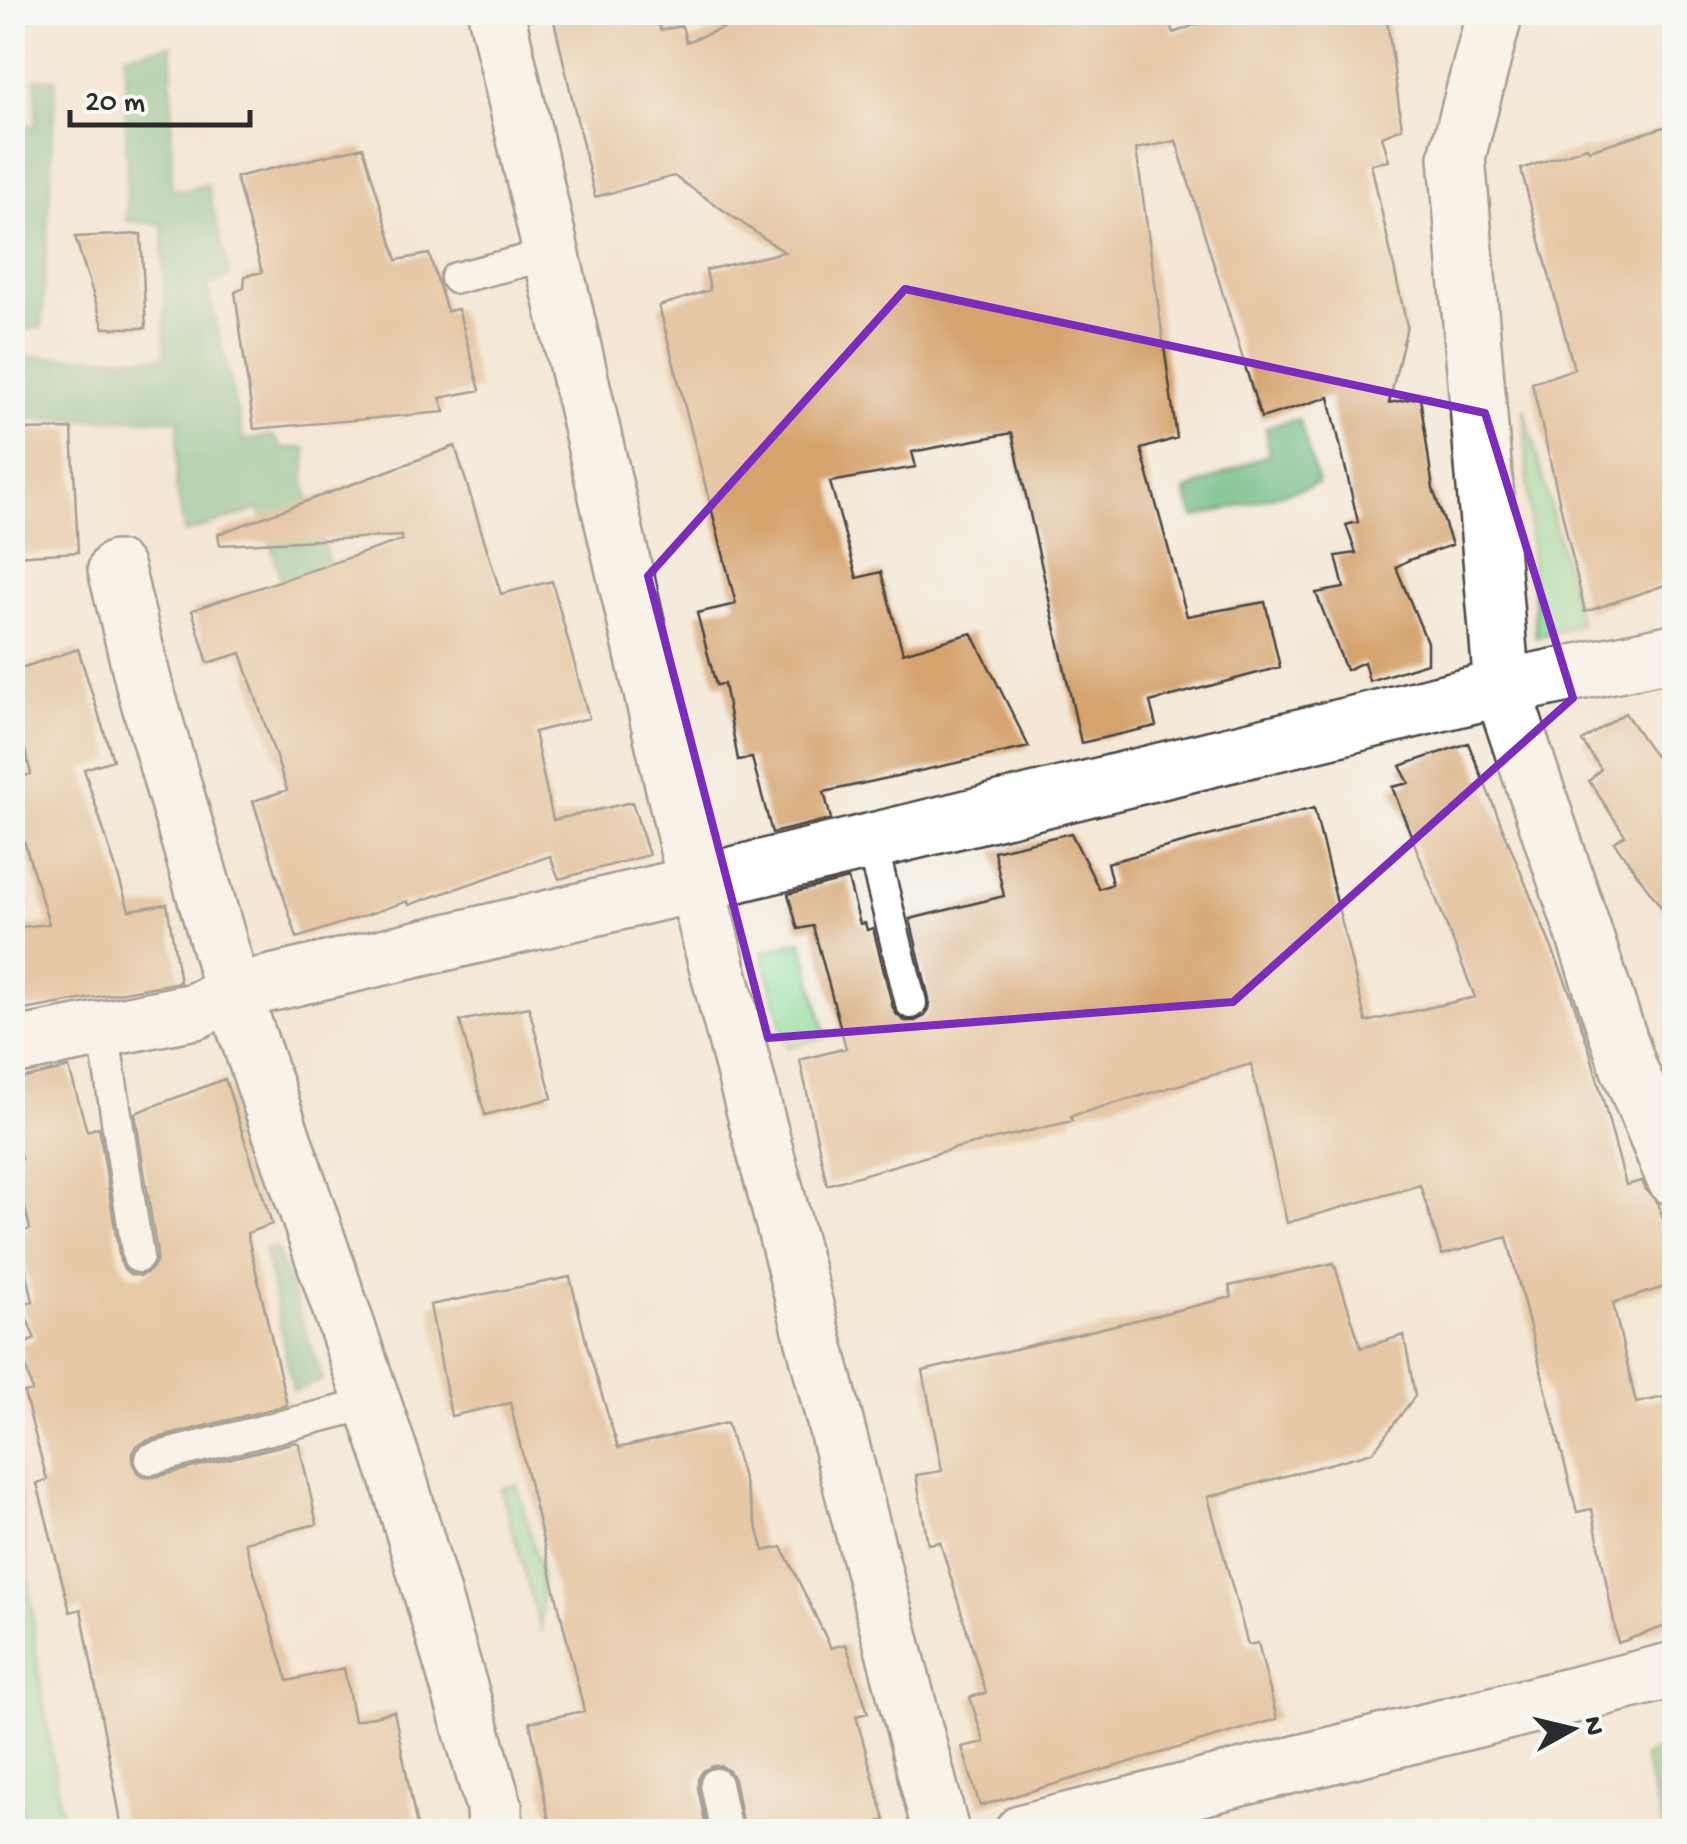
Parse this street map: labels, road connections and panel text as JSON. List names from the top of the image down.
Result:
{
  "scale_bar": "20 m",
  "north": "right"
}
